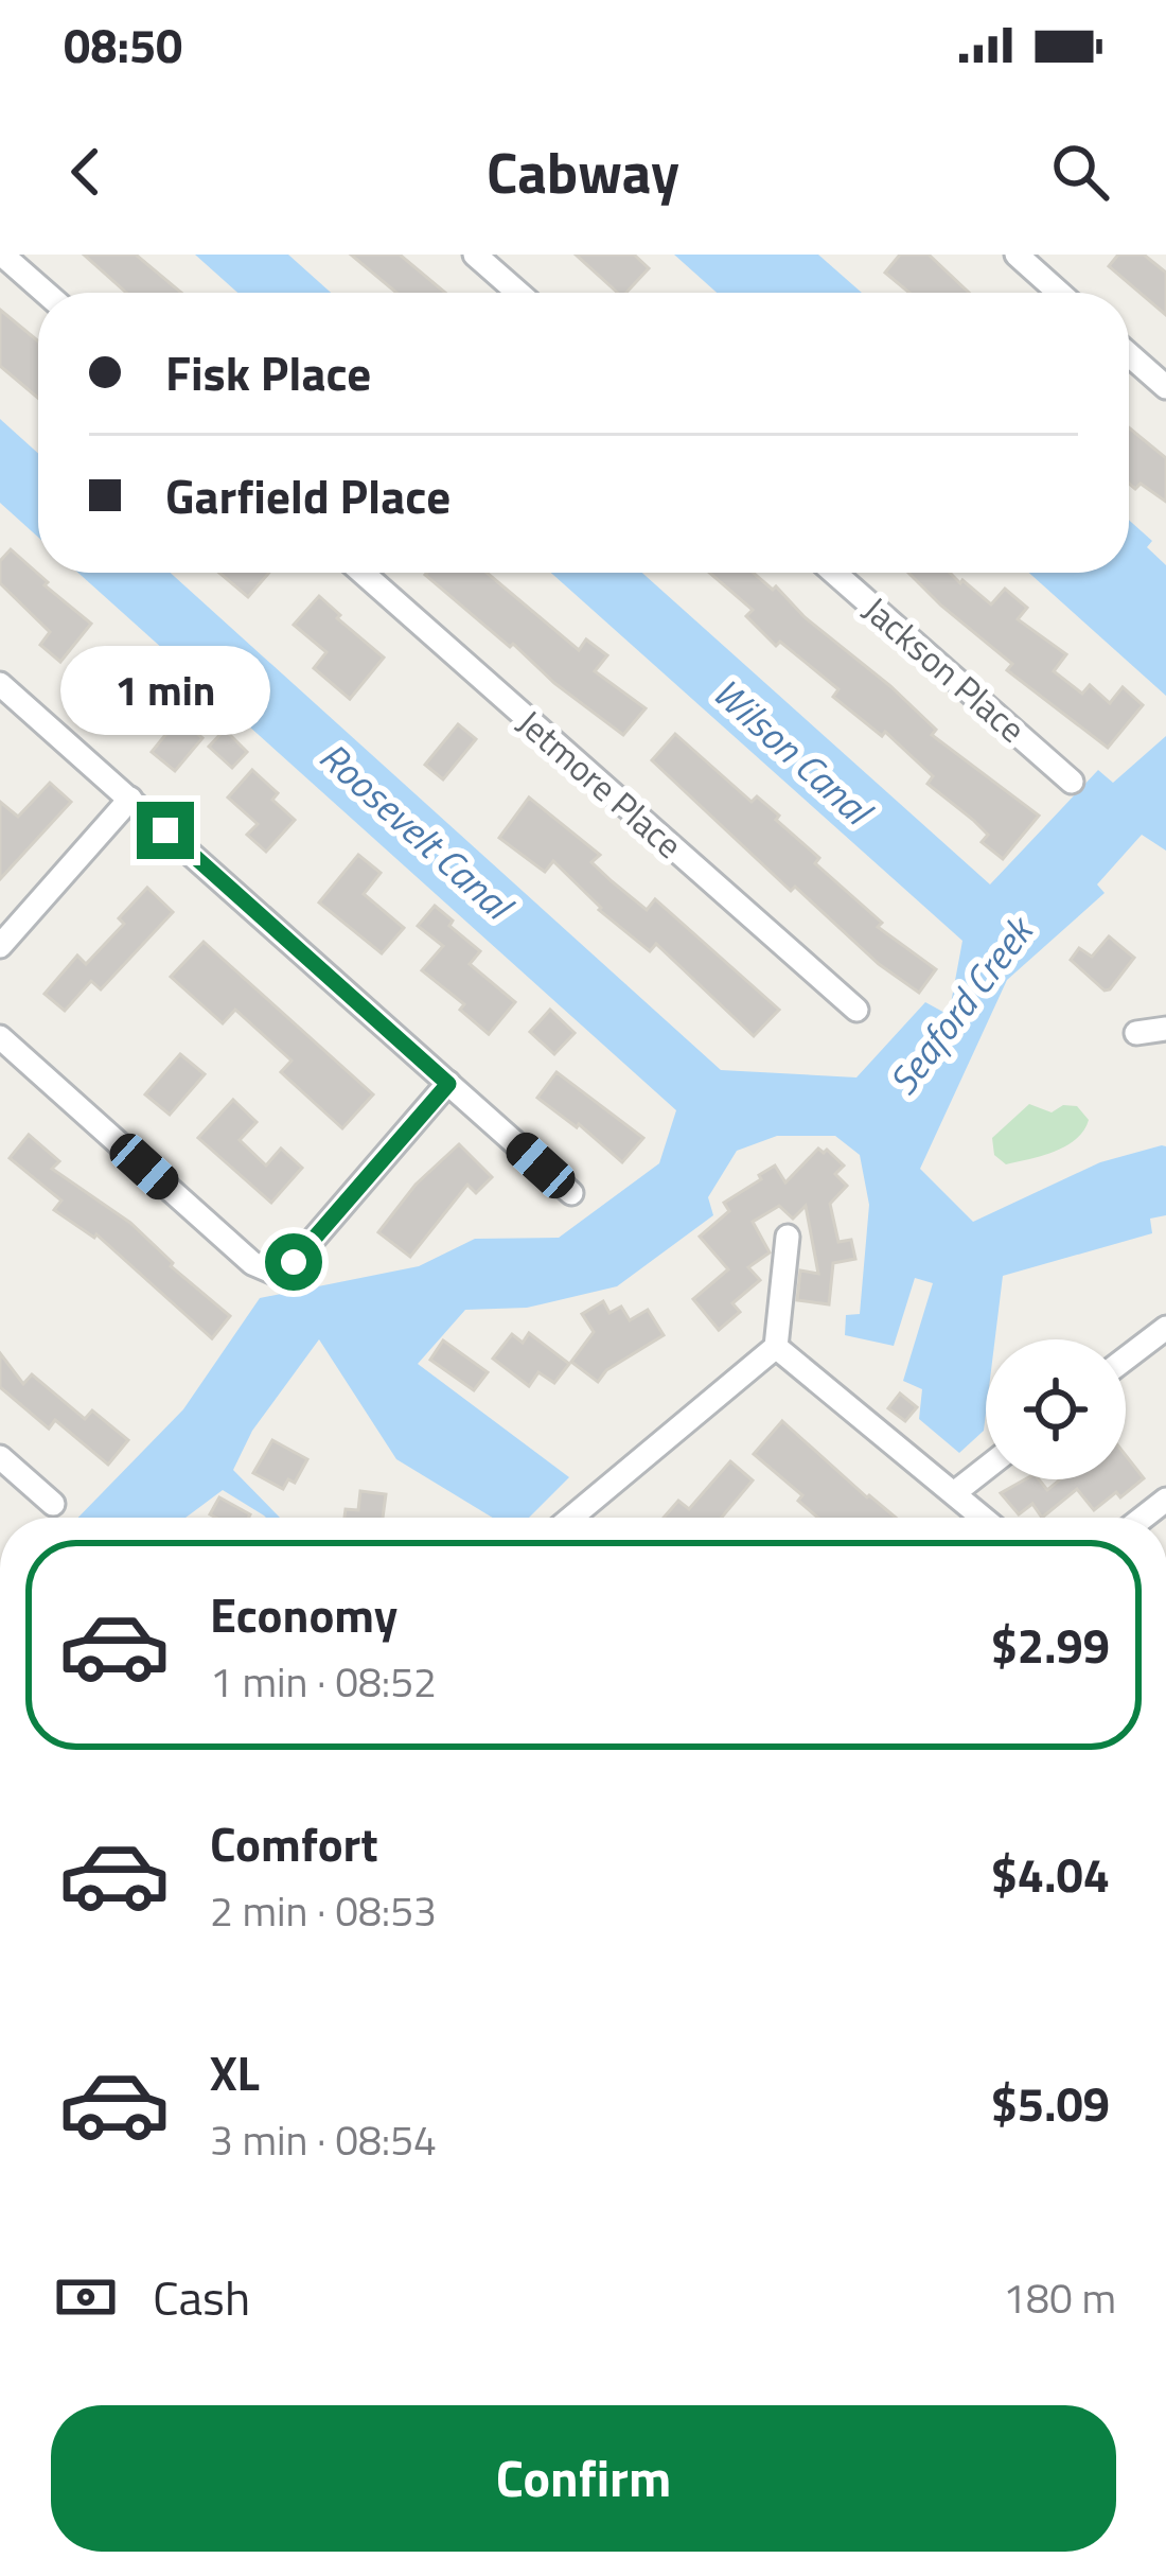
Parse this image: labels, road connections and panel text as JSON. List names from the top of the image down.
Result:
{
  "streets": {
    "street": ["Jackson Place", "Jetmore Place"]
  },
  "water": ["Wilson Canal", "Roosevelt Canal", "Seaford Creek"],
  "page": {
    "status": "08:50",
    "header": "Cabway",
    "banner": ["Fisk Place", "Garfield Place"],
    "bubble": "1 min",
    "list": [
      {
        "name": "Economy",
        "note": "1 min · 08:52",
        "value": "$2.99"
      },
      {
        "name": "Comfort",
        "note": "2 min · 08:53",
        "value": "$4.04"
      },
      {
        "name": "XL",
        "note": "3 min · 08:54",
        "value": "$5.09"
      }
    ],
    "pay": ["Cash", "180 m"],
    "buttons": "Confirm"
  }
}
